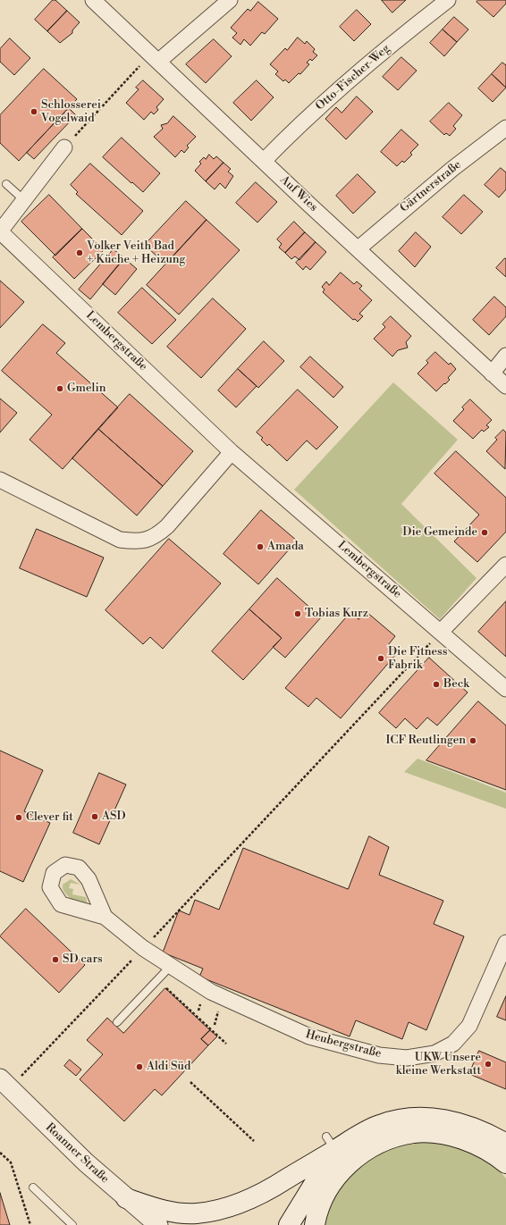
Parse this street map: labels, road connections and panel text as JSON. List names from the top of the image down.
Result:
{
  "streets": {
    "street": [
      "Otto-Fischer-Weg",
      "Gärtnerstraße",
      "Auf Wies",
      "Lembergstraße",
      "Heubergstraße",
      "Roanner Straße"
    ]
  },
  "crossings": [
    ["Otto-Fischer-Weg", "Auf Wies"],
    ["Gärtnerstraße", "Auf Wies"]
  ],
  "places": [
    "Schlosserei Vogelwaid",
    "Volker Veith Bad + Küche + Heizung",
    "Gmelin",
    "Die Gemeinde",
    "Amada",
    "Tobias Kurz",
    "Die Fitness Fabrik",
    "Beck",
    "ICF Reutlingen",
    "ASD",
    "Clever fit",
    "SD cars",
    "UKW Unsere kleine Werkstatt",
    "Aldi Süd"
  ]
}
